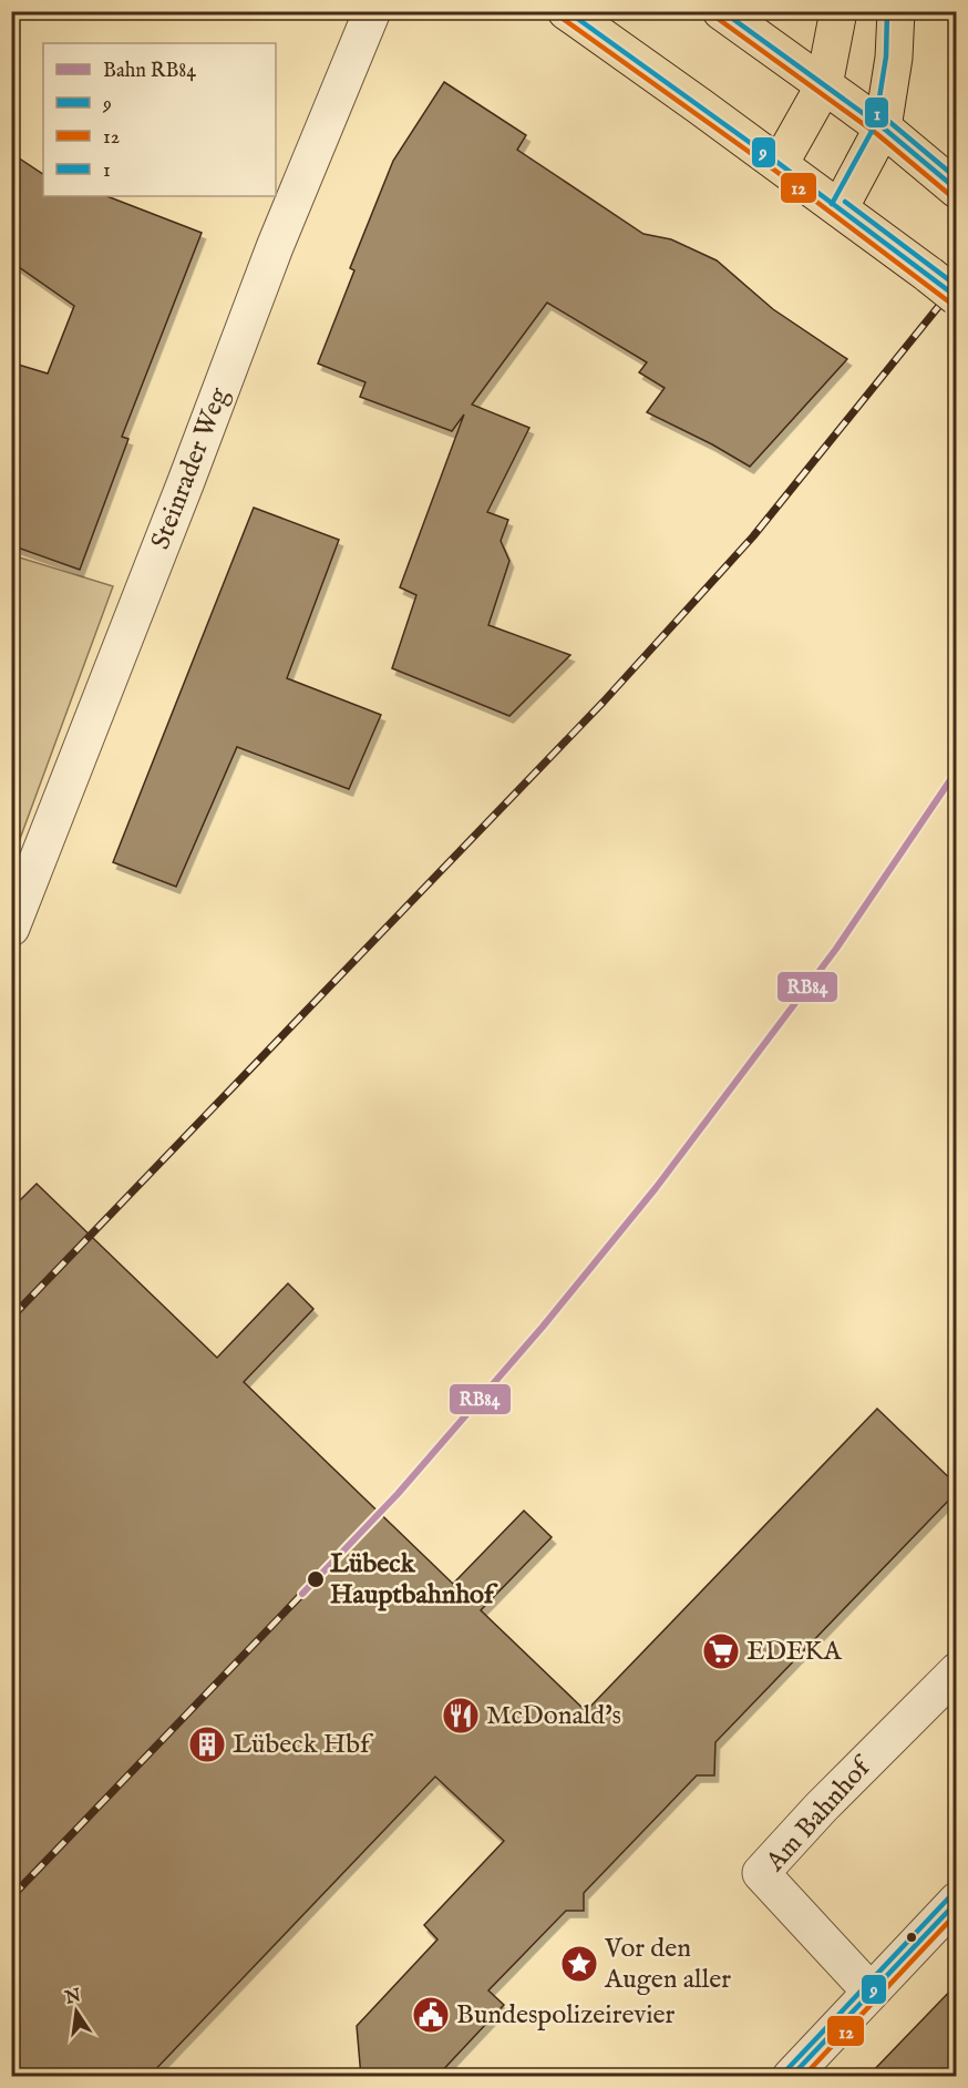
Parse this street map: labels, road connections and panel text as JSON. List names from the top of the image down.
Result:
{
  "streets": {
    "street": ["Steinrader Weg", "Am Bahnhof"]
  },
  "places": {
    "other": ["Lübeck Hauptbahnhof"],
    "supermarket": ["EDEKA"],
    "restaurant": ["McDonald's"],
    "building": ["Lübeck Hbf"],
    "place": ["Vor den Augen aller"],
    "public building": ["Bundespolizeirevier"]
  },
  "lines": [
    "transit line 9",
    "transit line 1",
    "transit line 12",
    "rail line RB84"
  ],
  "legend": [
    "Bahn RB84",
    "9",
    "12",
    "1"
  ],
  "north": "top"
}
